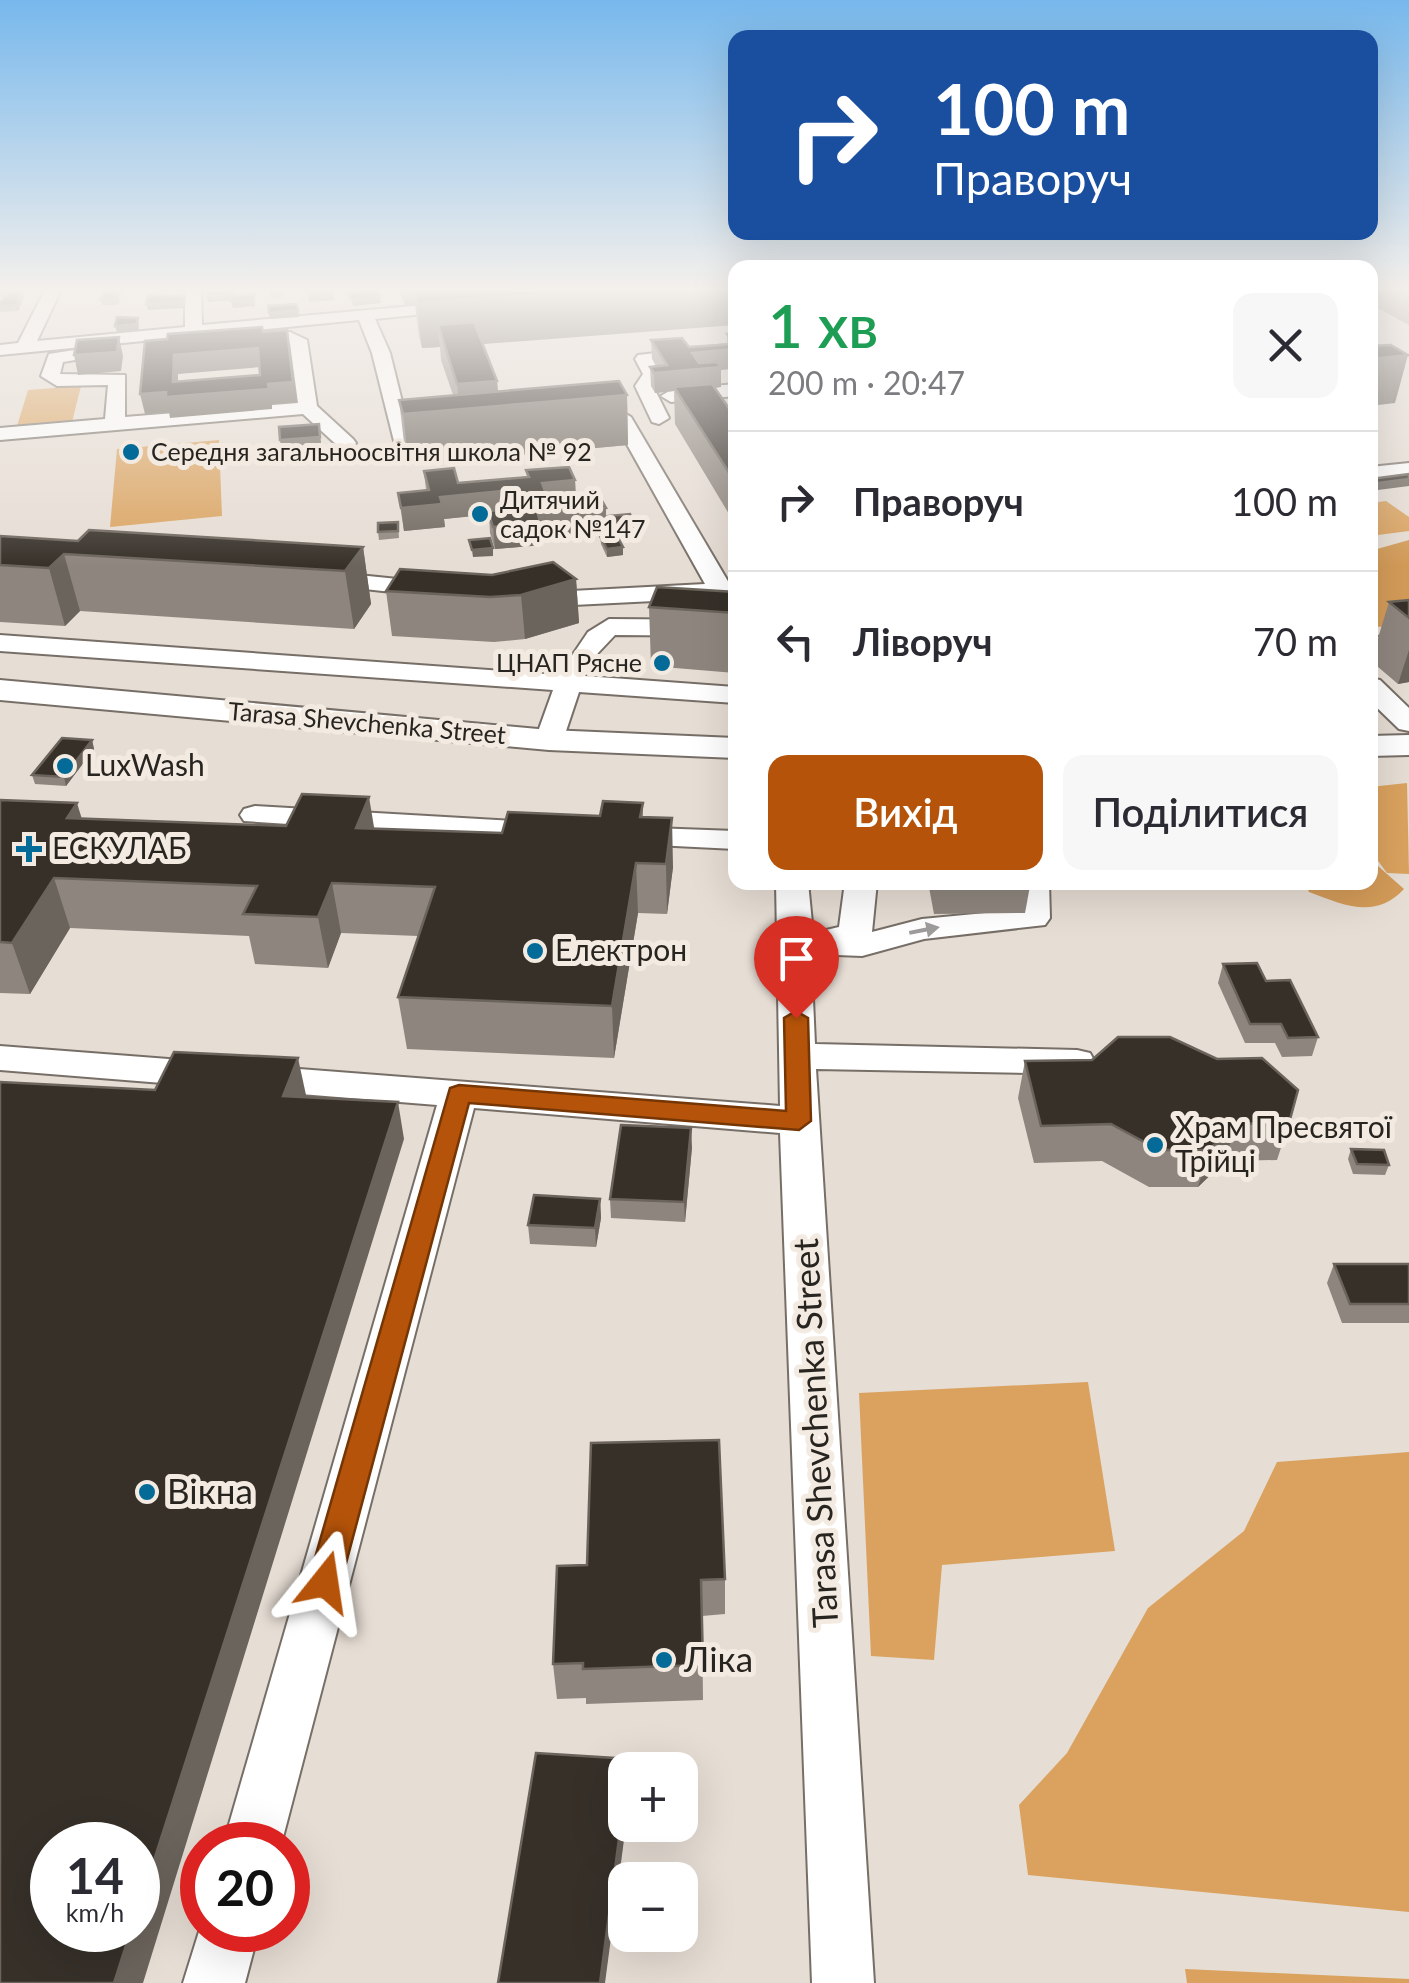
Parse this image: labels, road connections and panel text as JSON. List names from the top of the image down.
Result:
{
  "streets": {
    "main road": ["Tarasa Shevchenka Street"]
  },
  "places": {
    "other": [
      "Середня загальноосвітня школа № 92",
      "Дитячий садок №147",
      "ЦНАП Рясне",
      "LuxWash",
      "Електрон",
      "Храм Пресвятої Трійці",
      "Вікна",
      "Ліка"
    ],
    "health": ["ЕСКУЛАБ"]
  },
  "page": {
    "turn": ["100 m", "Праворуч"],
    "heading": ["1 хв", "200 m · 20:47"],
    "list": [
      {
        "name": "Праворуч",
        "value": "100 m"
      },
      {
        "name": "Ліворуч",
        "value": "70 m"
      }
    ],
    "buttons": ["Вихід", "Поділитися"],
    "map_buttons": ["+", "−"],
    "speed": "14 km/h",
    "limit": "20"
  }
}
